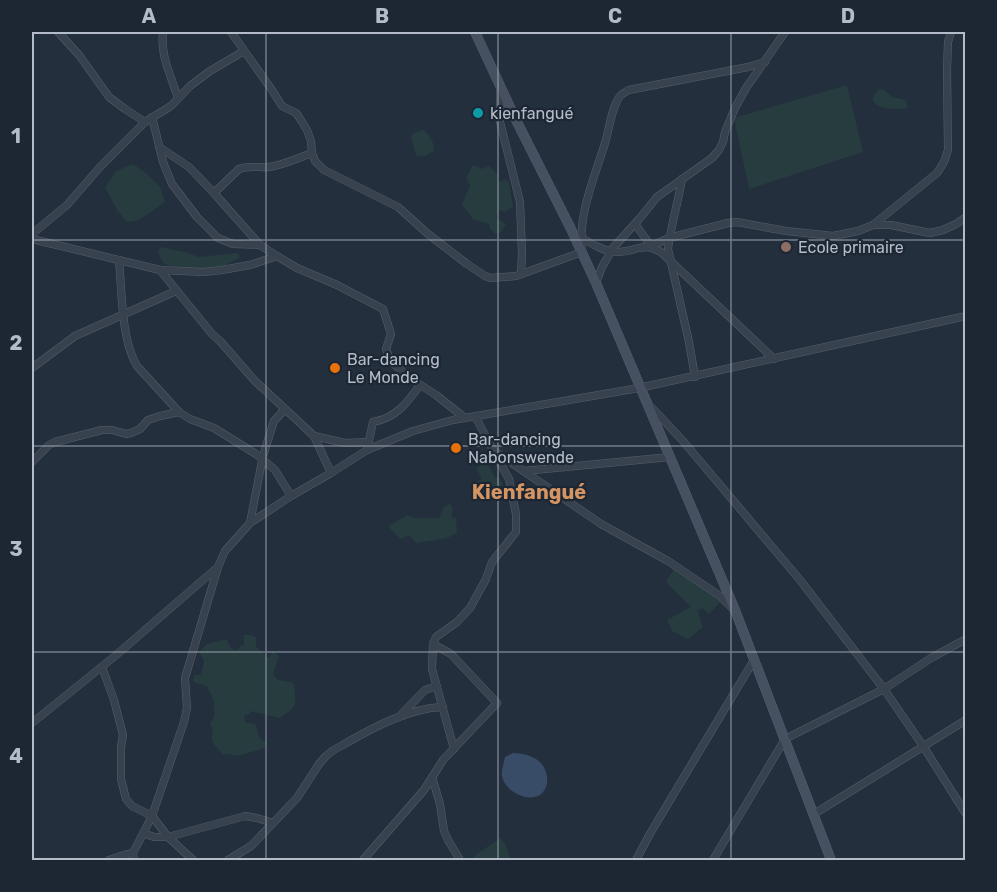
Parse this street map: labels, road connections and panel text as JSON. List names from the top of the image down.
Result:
{
  "districts": ["Kienfangué"],
  "places": [
    "kienfangué",
    "Ecole primaire",
    "Bar-dancing Le Monde",
    "Bar-dancing Nabonswende"
  ],
  "grid": {
    "columns": [
      "A",
      "B",
      "C",
      "D"
    ],
    "rows": [
      "1",
      "2",
      "3",
      "4"
    ]
  }
}
